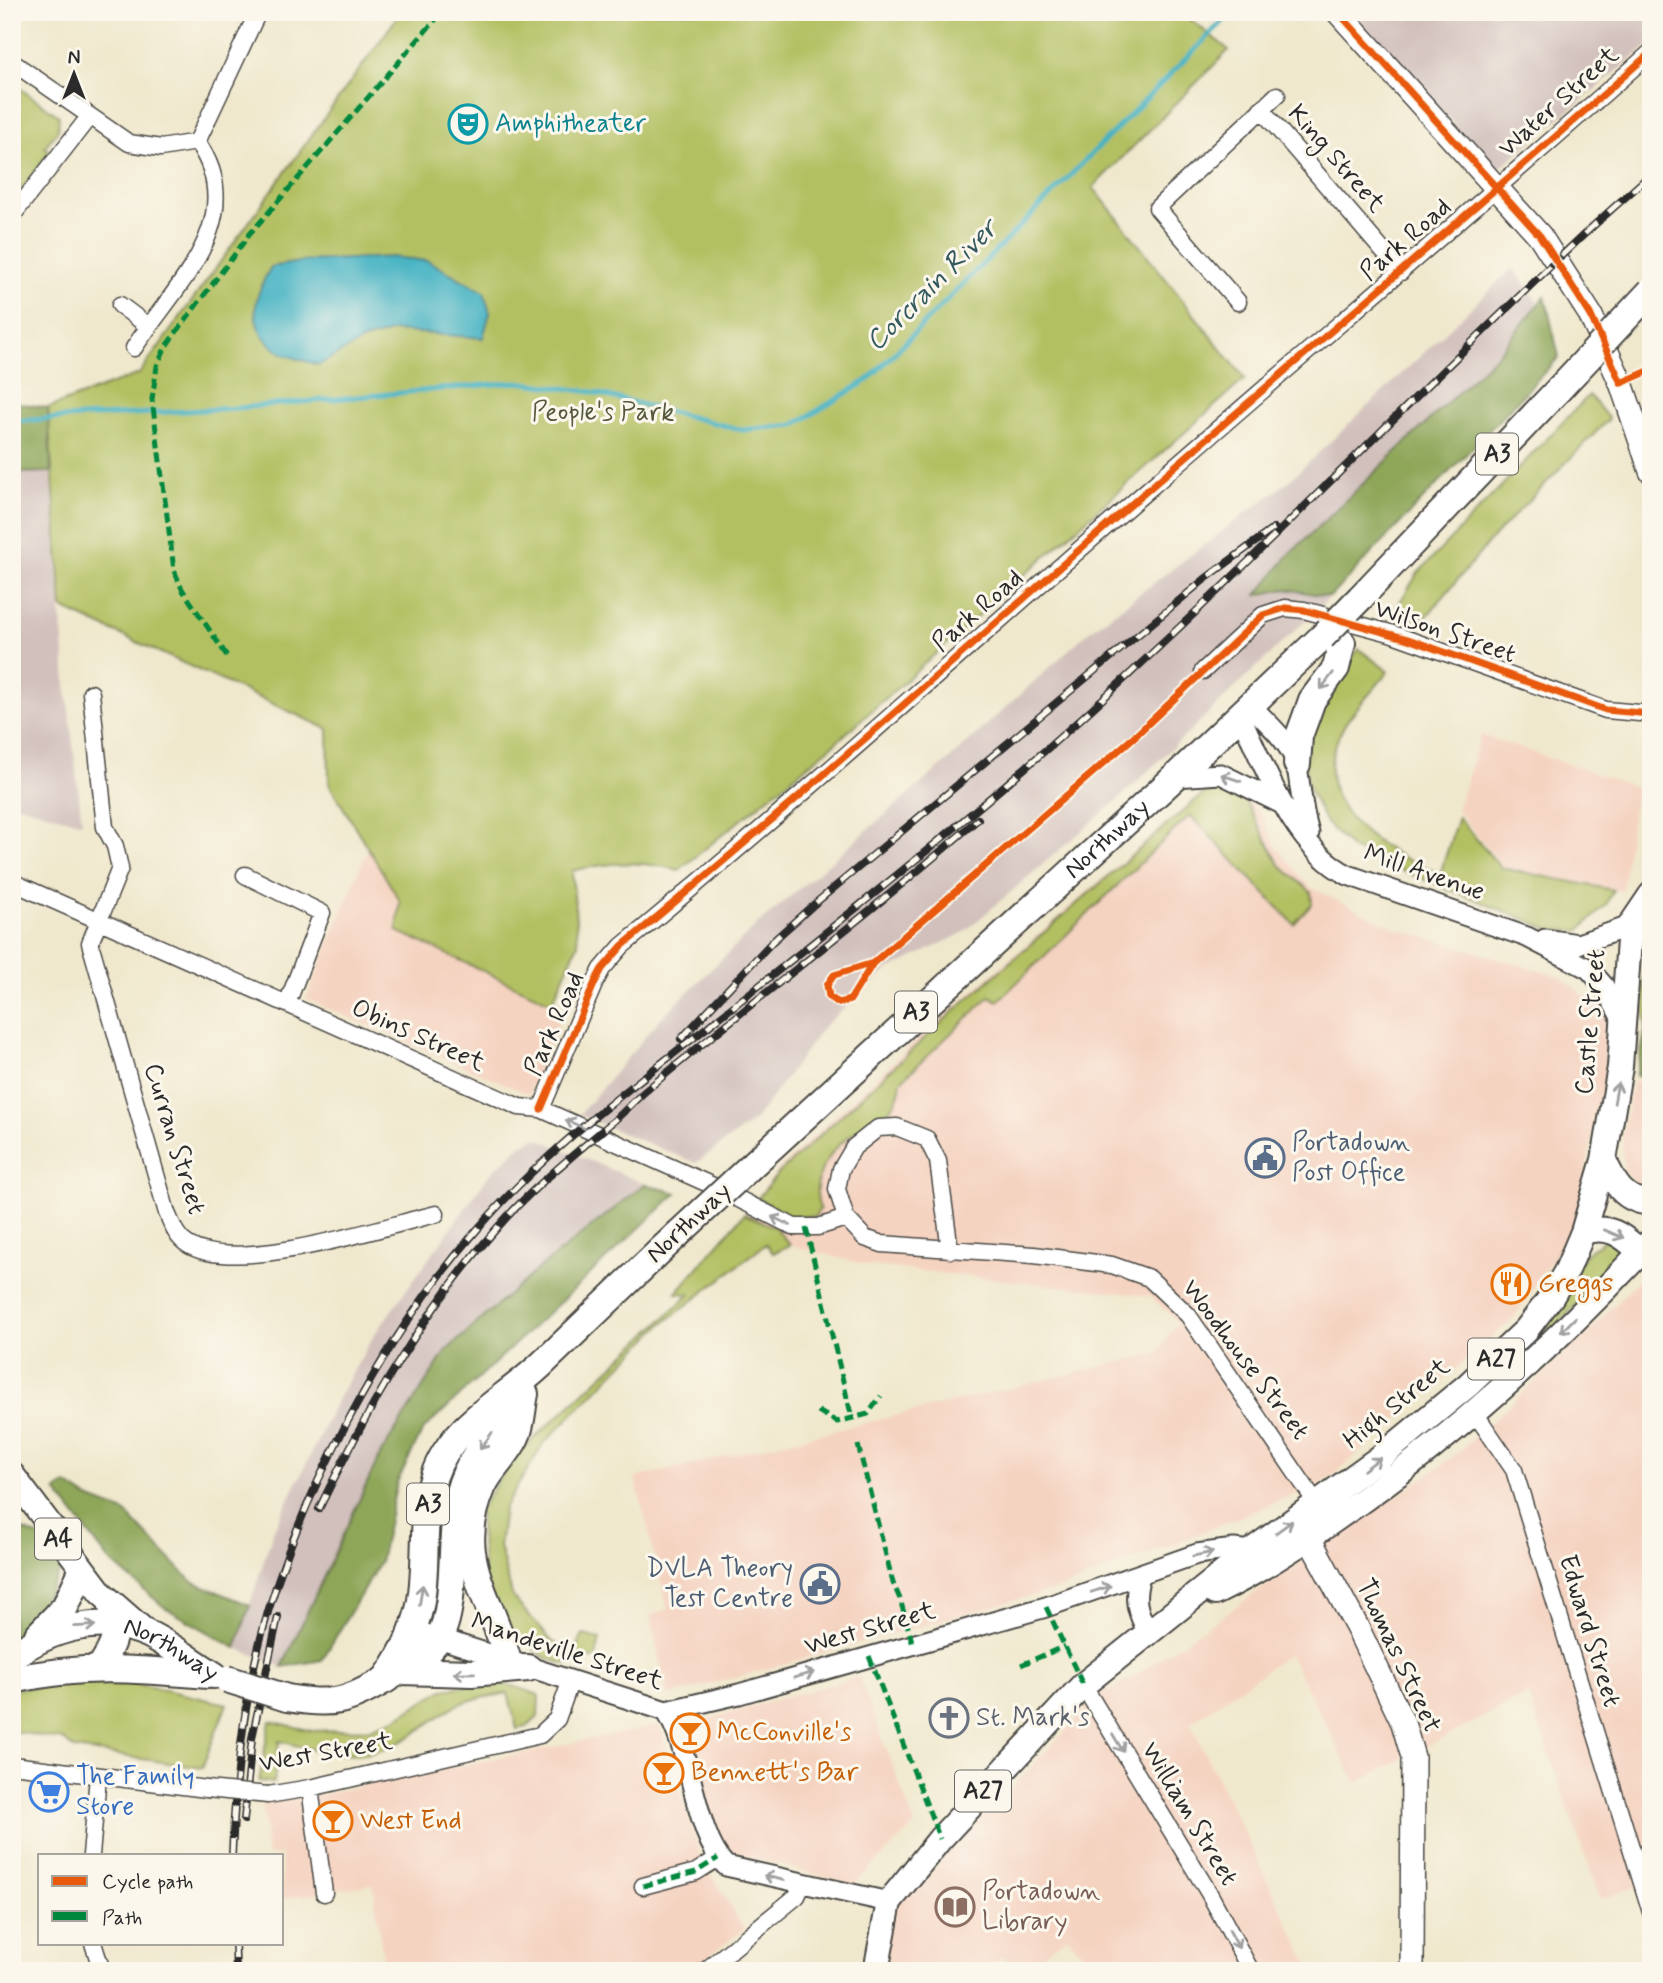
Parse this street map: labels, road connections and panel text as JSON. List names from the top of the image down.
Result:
{
  "streets": {
    "highway": ["A3", "Northway"],
    "main road": [
      "Castle Street",
      "A27",
      "High Street",
      "A4",
      "Thomas Street"
    ],
    "street": [
      "Water Street",
      "King Street",
      "Park Road",
      "Wilson Street",
      "Mill Avenue",
      "Obins Street",
      "Curran Street",
      "Woodhouse Street",
      "West Street",
      "Edward Street",
      "Mandeville Street",
      "William Street"
    ]
  },
  "crossings": [
    ["Water Street", "Park Road"],
    ["King Street", "Park Road"],
    ["Park Road", "Obins Street"],
    ["Northway", "Mill Avenue"],
    ["Northway", "A4"],
    ["Northway", "Mandeville Street"],
    ["Mill Avenue", "Castle Street"],
    ["Castle Street", "High Street"],
    ["Obins Street", "Curran Street"],
    ["Obins Street", "Woodhouse Street"],
    ["A27", "Woodhouse Street"],
    ["A27", "High Street"],
    ["A27", "West Street"],
    ["A27", "Thomas Street"],
    ["A27", "William Street"],
    ["Woodhouse Street", "High Street"],
    ["High Street", "Edward Street"],
    ["High Street", "Thomas Street"],
    ["West Street", "Mandeville Street"]
  ],
  "one_way": [
    "Castle Street",
    "Obins Street",
    "West Street",
    "William Street"
  ],
  "water": ["Corcrain River"],
  "parks": ["People's Park"],
  "places": {
    "theatre": ["Amphitheater"],
    "public building": ["Portadown Post Office", "DVLA Theory Test Centre"],
    "restaurant": ["Greggs"],
    "church": ["St. Mark's"],
    "bar": ["McConville's", "Bennett's Bar", "West End"],
    "supermarket": ["The Family Store"],
    "library": ["Portadown Library"]
  },
  "legend": ["Cycle path", "Path"],
  "north": "top"
}
